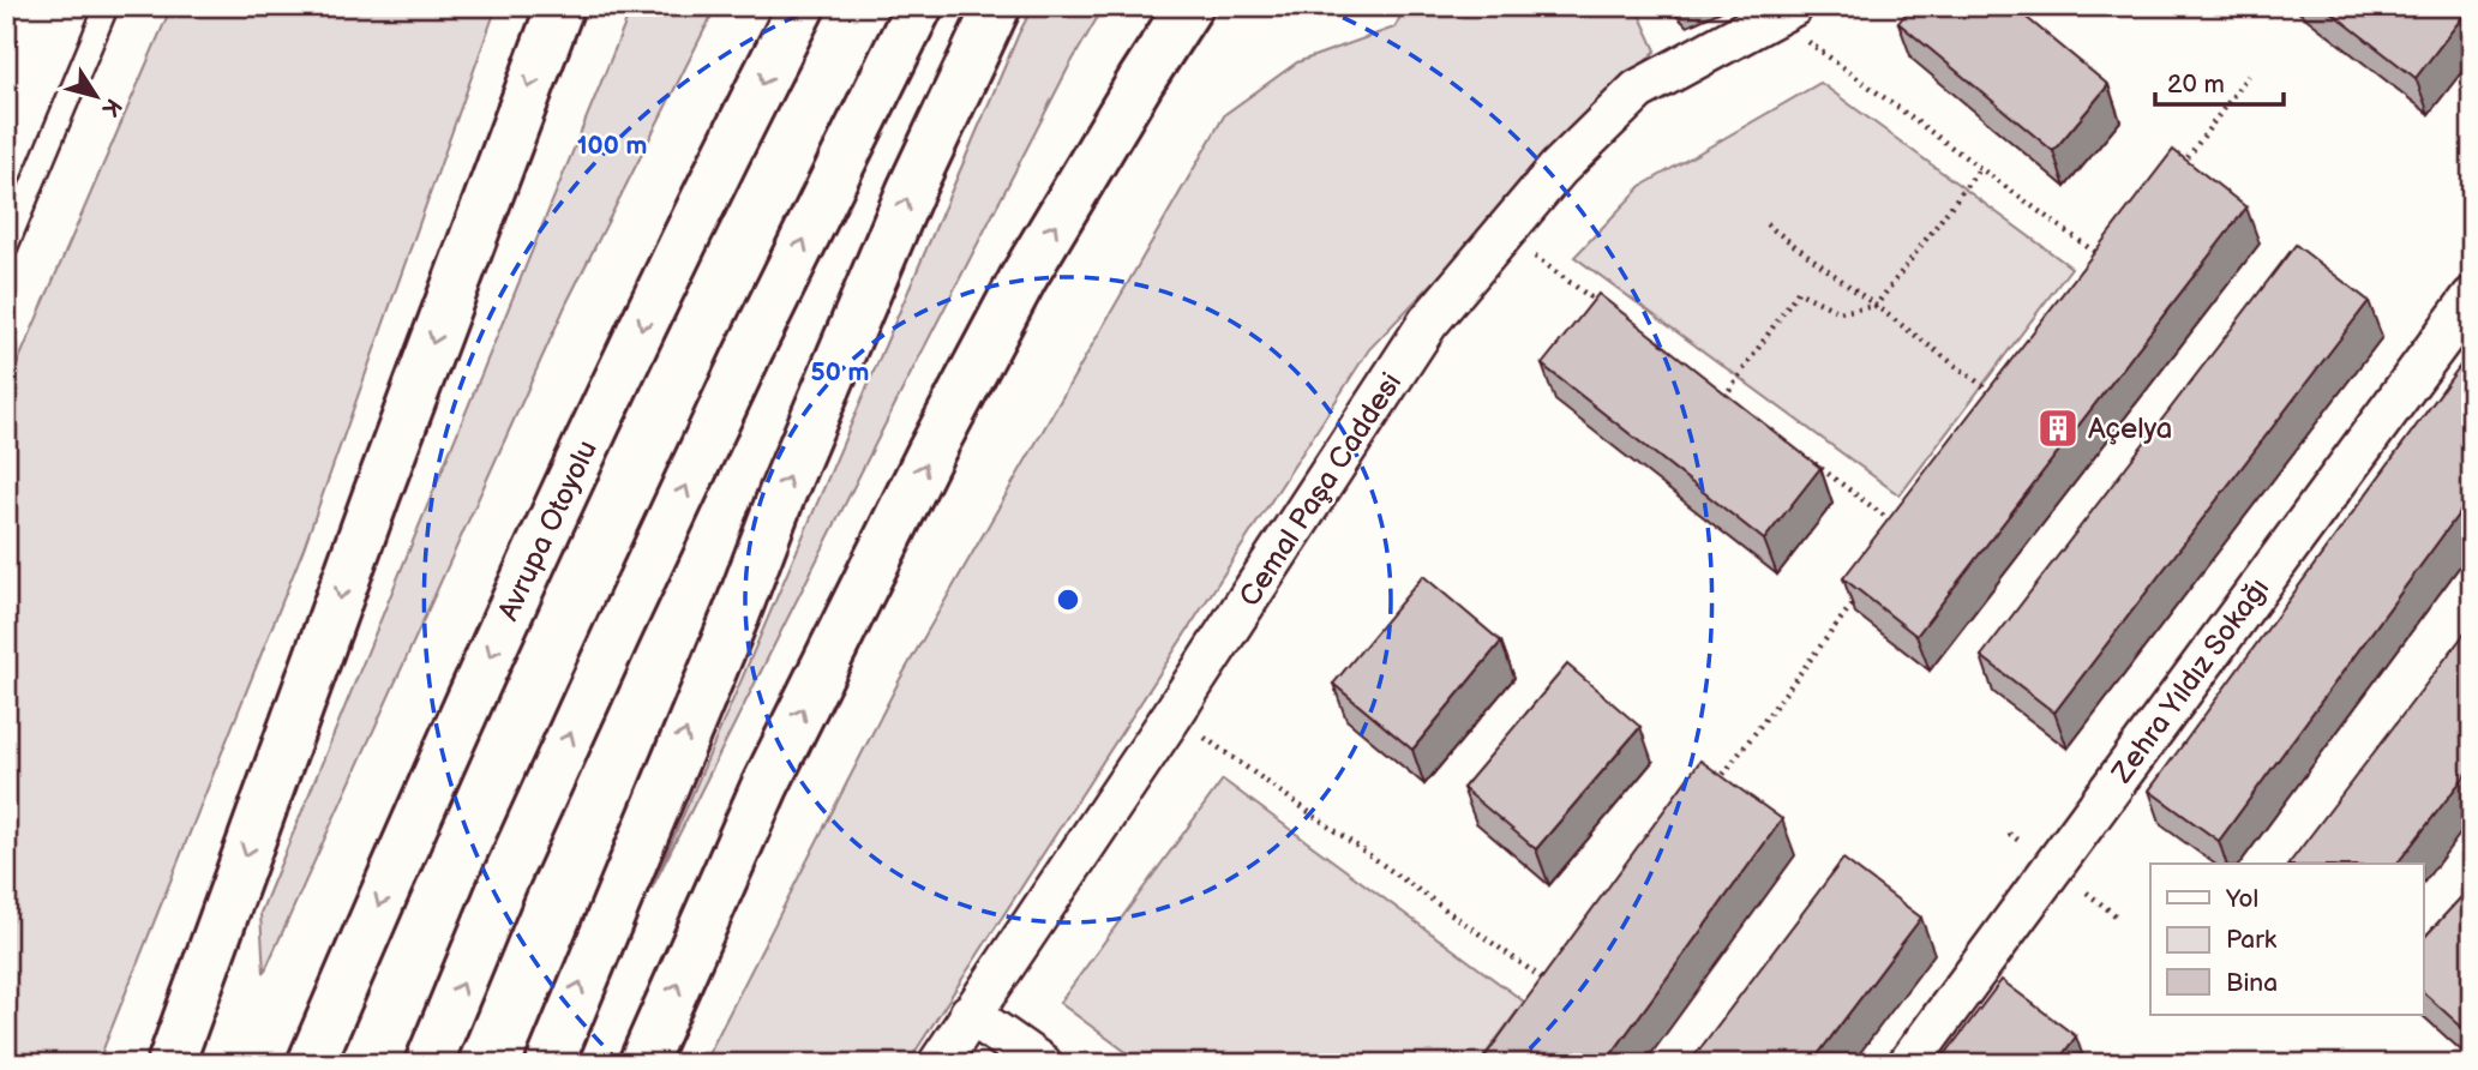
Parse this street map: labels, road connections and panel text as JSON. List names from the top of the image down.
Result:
{
  "streets": {
    "highway": ["Avrupa Otoyolu"],
    "street": ["Cemal Paşa Caddesi", "Zehra Yıldız Sokağı"]
  },
  "places": {
    "building": ["Açelya"]
  },
  "legend": ["Yol", "Park", "Bina"],
  "scale_bar": "20 m",
  "north": "bottom right",
  "rings": ["100 m", "50 m"]
}
